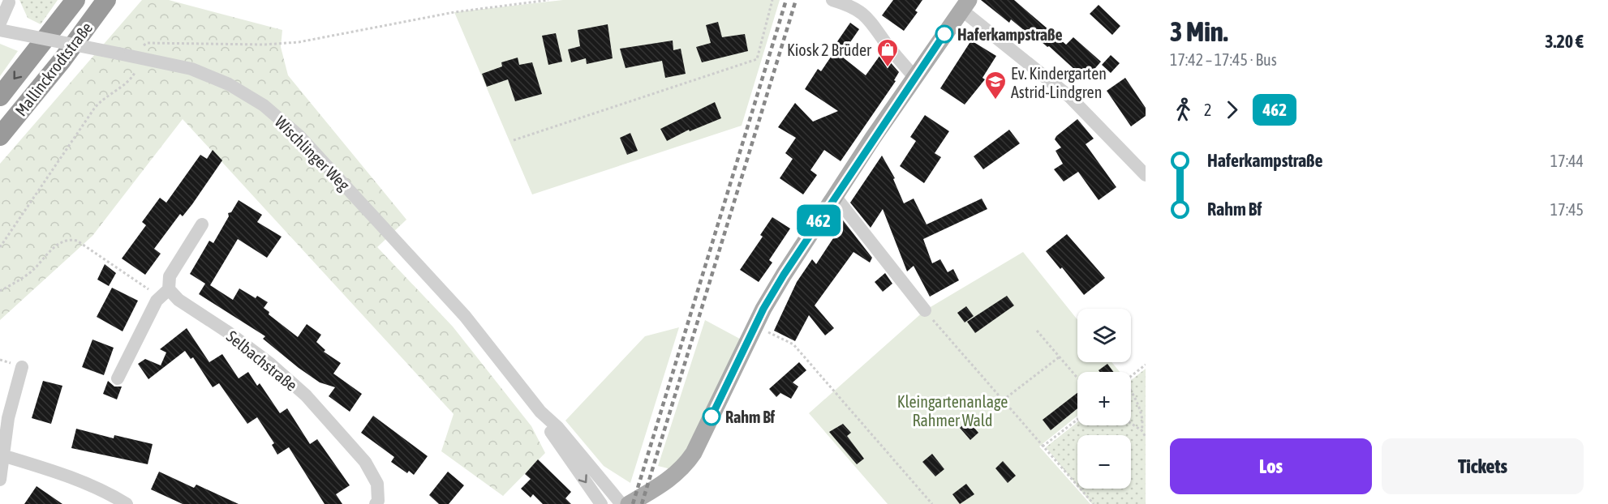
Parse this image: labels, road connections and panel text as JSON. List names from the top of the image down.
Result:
{
  "streets": {
    "highway": ["Mallinckrodtstraße"],
    "street": ["Wischlinger Weg", "Selbachstraße"]
  },
  "parks": ["Kleingartenanlage Rahmer Wald"],
  "places": {
    "other": ["Haferkampstraße", "Rahm Bf"],
    "shop": ["Kiosk 2 Brüder"],
    "school or university": ["Ev. Kindergarten Astrid-Lindgren"]
  },
  "lines": ["bus line 462"],
  "page": {
    "on_map": "462",
    "heading": ["3 Min.", "17:42 – 17:45 · Bus", "3.20 €"],
    "legs": ["2", "462"],
    "list": [
      {
        "name": "Haferkampstraße",
        "value": "17:44"
      },
      {
        "name": "Rahm Bf",
        "value": "17:45"
      }
    ],
    "map_buttons": ["+", "−"],
    "buttons": ["Los", "Tickets"]
  }
}
